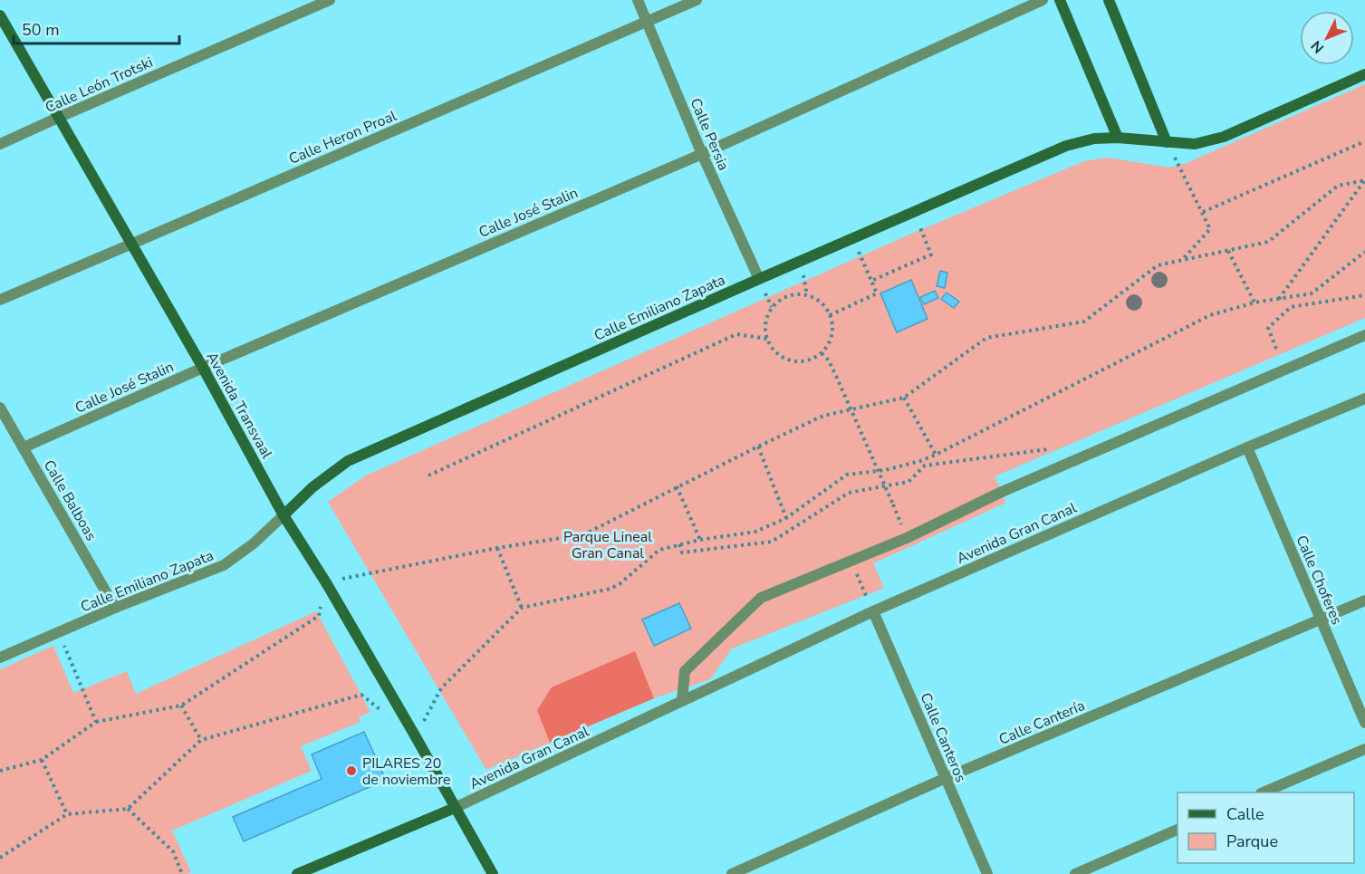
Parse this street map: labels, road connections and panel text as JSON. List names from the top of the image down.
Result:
{
  "streets": {
    "street": [
      "Calle León Trotski",
      "Calle Persia",
      "Calle Heron Proal",
      "Calle José Stalin",
      "Calle Emiliano Zapata",
      "Avenida Transvaal",
      "Calle Balboas",
      "Avenida Gran Canal",
      "Calle Choferes",
      "Calle Cantería",
      "Calle Canteros"
    ]
  },
  "crossings": [
    ["Calle León Trotski", "Avenida Transvaal"],
    ["Calle Persia", "Calle Heron Proal"],
    ["Calle Persia", "Calle José Stalin"],
    ["Calle Persia", "Calle Emiliano Zapata"],
    ["Calle Heron Proal", "Avenida Transvaal"],
    ["Calle José Stalin", "Avenida Transvaal"],
    ["Calle José Stalin", "Calle Balboas"],
    ["Calle Emiliano Zapata", "Avenida Transvaal"],
    ["Calle Emiliano Zapata", "Calle Balboas"],
    ["Avenida Transvaal", "Avenida Gran Canal"],
    ["Avenida Gran Canal", "Calle Choferes"],
    ["Avenida Gran Canal", "Calle Canteros"],
    ["Calle Choferes", "Calle Cantería"],
    ["Calle Cantería", "Calle Canteros"]
  ],
  "parks": ["Parque Lineal Gran Canal"],
  "places": ["PILARES 20 de noviembre"],
  "legend": ["Calle", "Parque"],
  "scale_bar": "50 m",
  "north": "bottom left"
}
